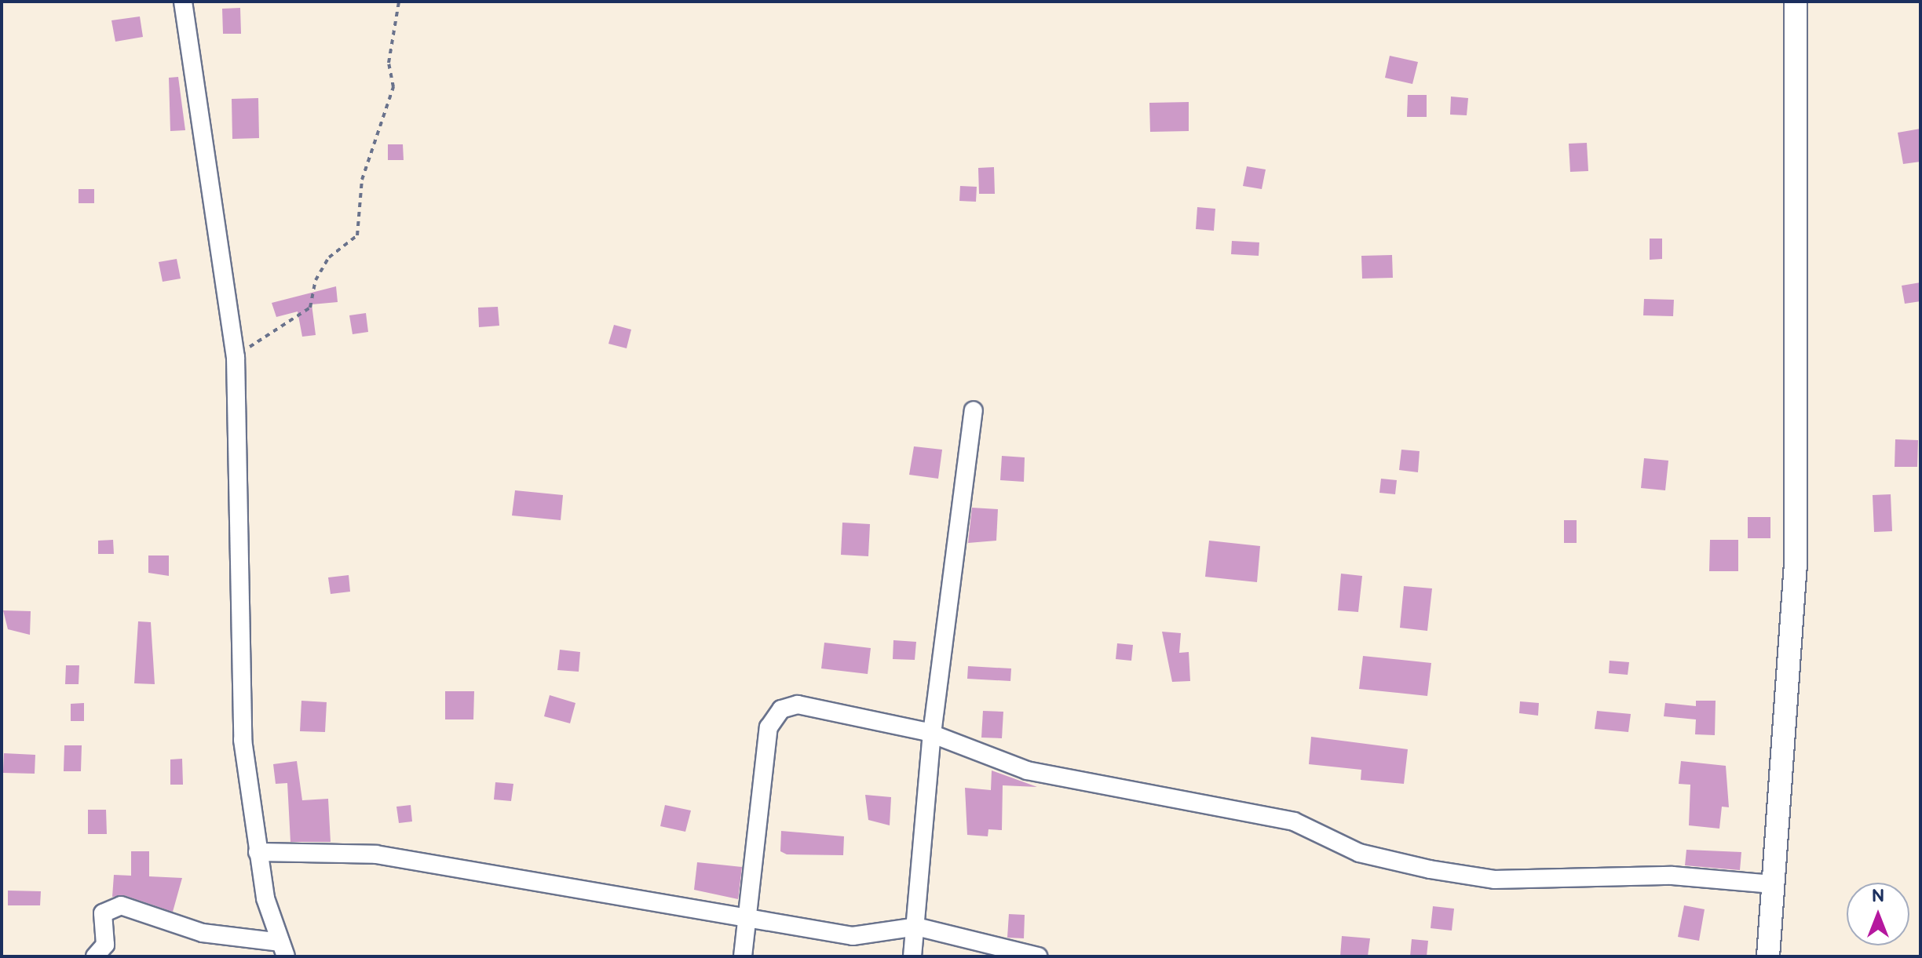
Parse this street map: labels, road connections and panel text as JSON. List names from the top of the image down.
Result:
{
  "north": "top"
}
